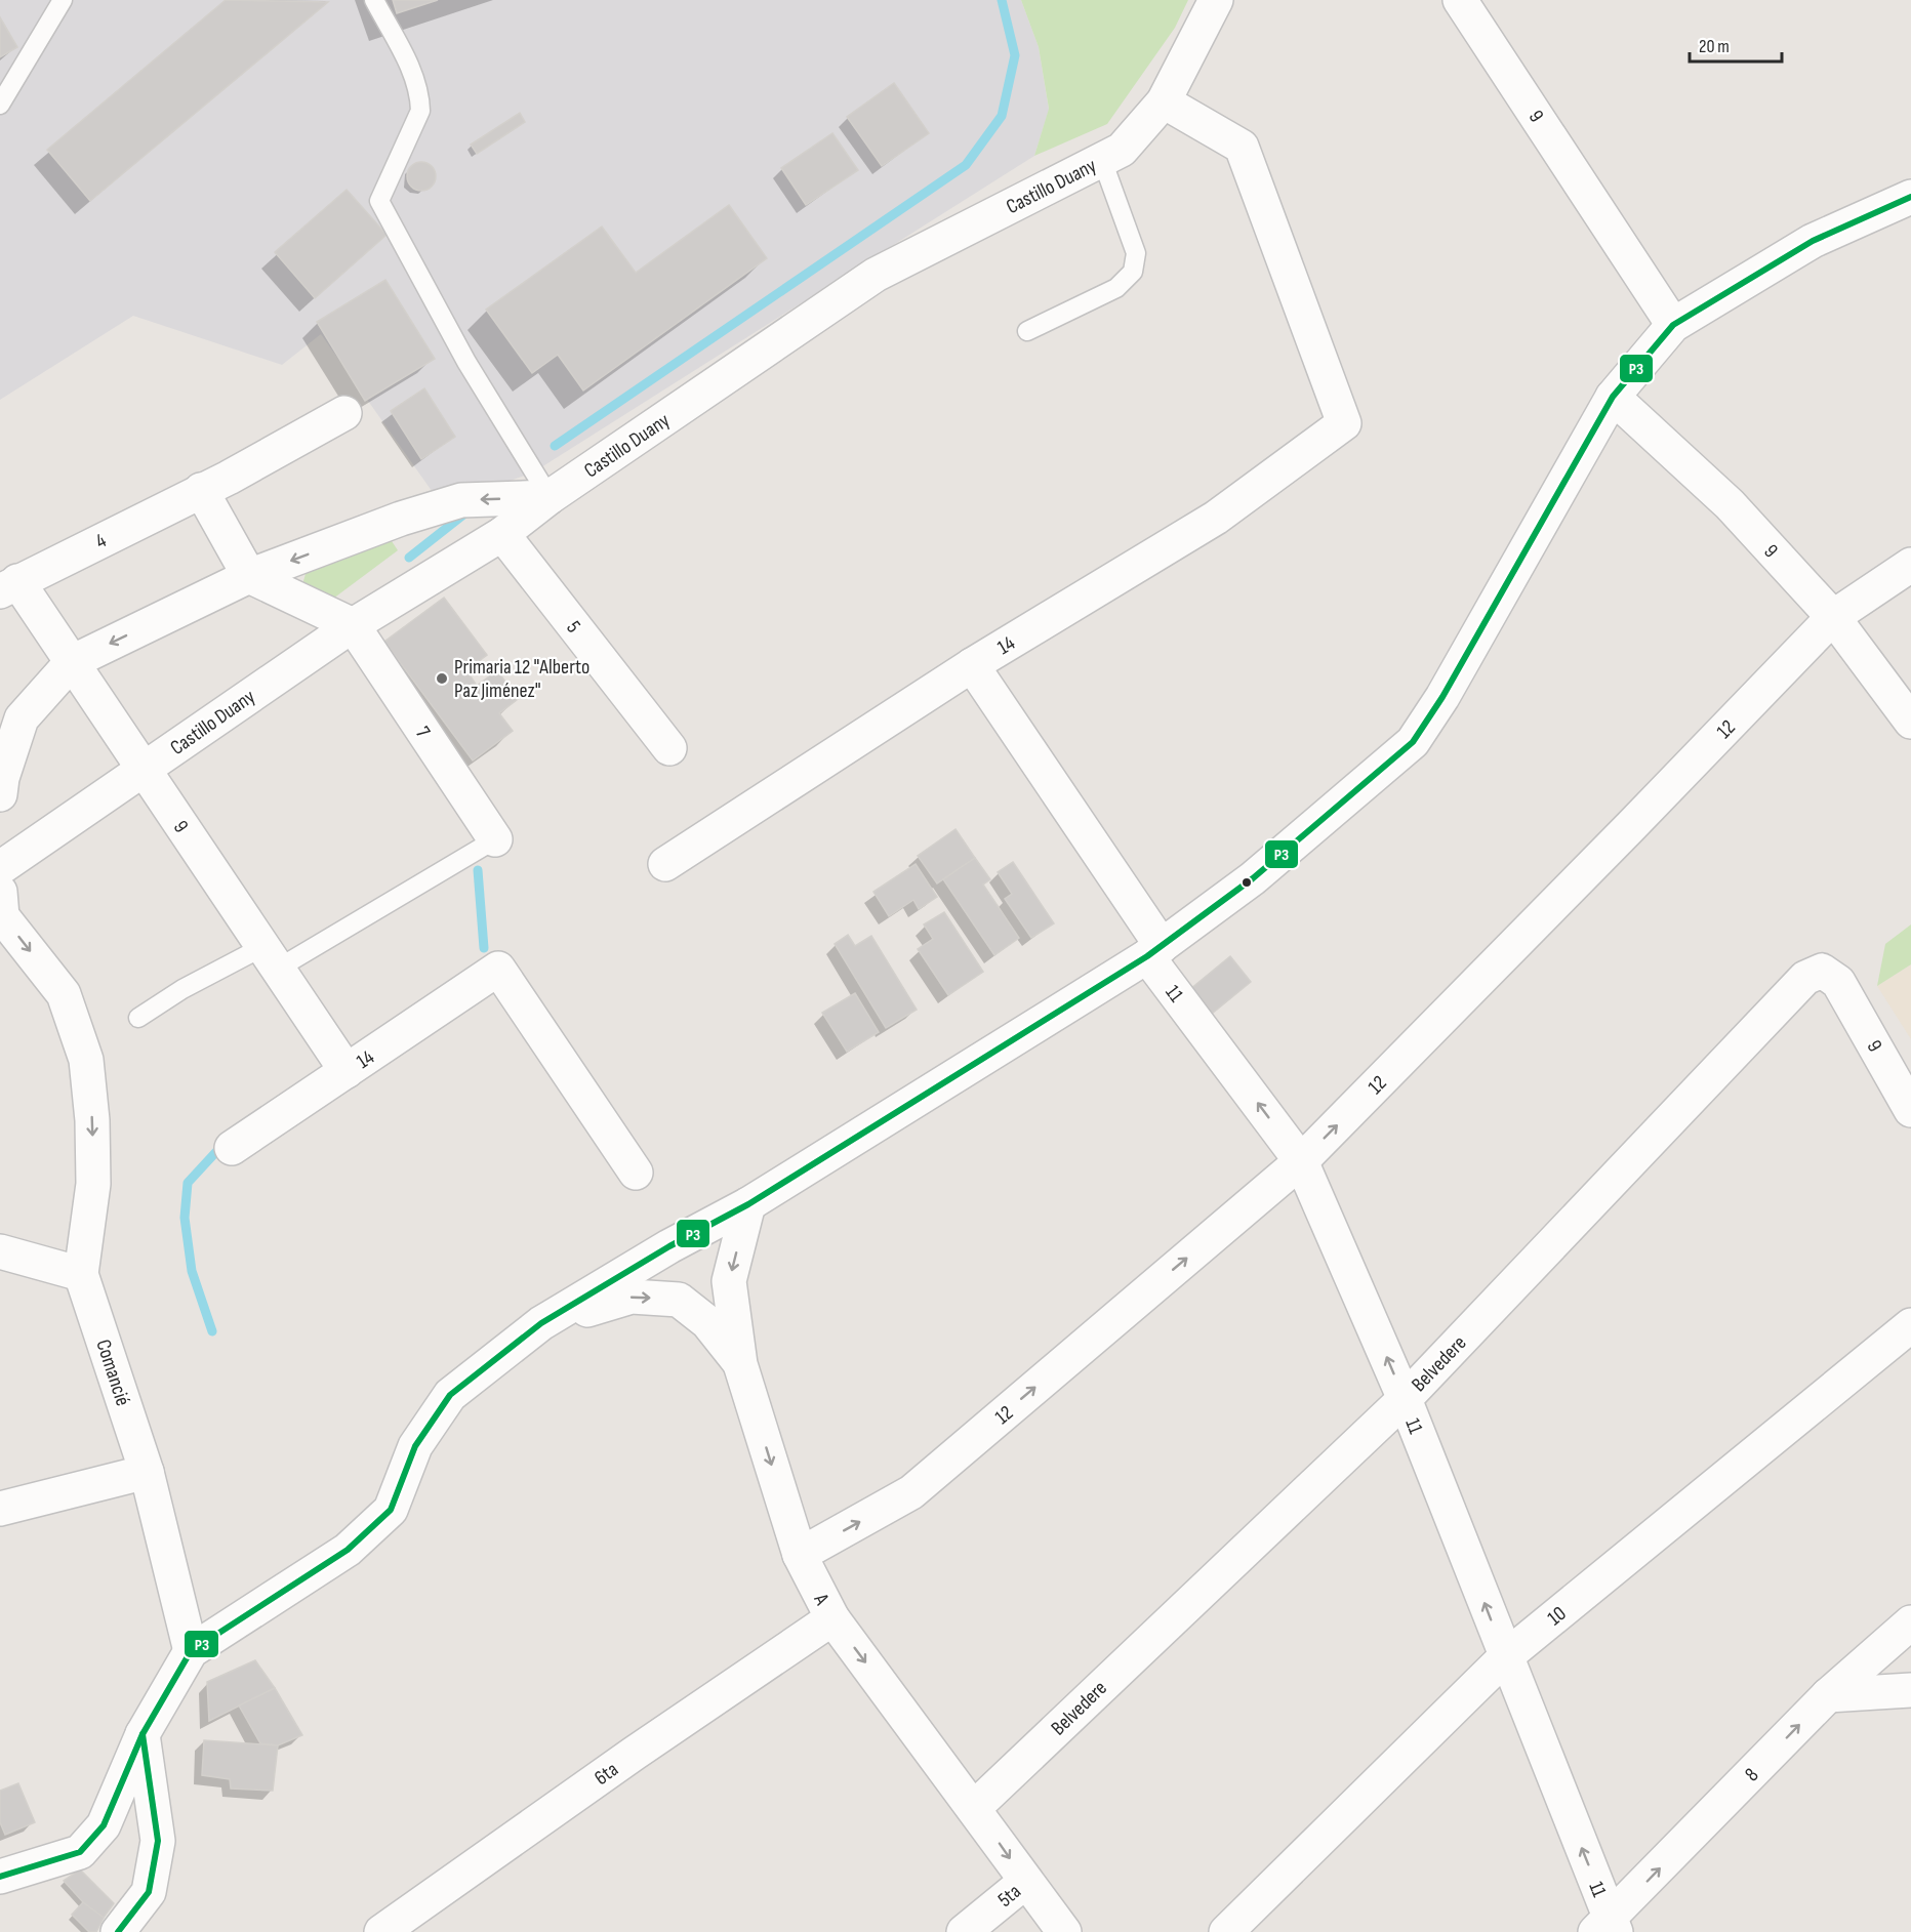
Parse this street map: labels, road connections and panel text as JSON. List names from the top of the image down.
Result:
{
  "streets": {
    "street": [
      "9",
      "Castillo Duany",
      "4",
      "5",
      "14",
      "12",
      "7",
      "11",
      "Belvedere",
      "Comancié",
      "A",
      "10",
      "6ta",
      "8",
      "5ta"
    ]
  },
  "crossings": [
    ["9", "Castillo Duany"],
    ["9", "4"],
    ["9", "14"],
    ["9", "12"],
    ["9", "Belvedere"],
    ["Castillo Duany", "5"],
    ["Castillo Duany", "14"],
    ["Castillo Duany", "7"],
    ["14", "11"],
    ["12", "11"],
    ["12", "A"],
    ["11", "Belvedere"],
    ["11", "10"],
    ["11", "8"],
    ["Belvedere", "A"],
    ["A", "6ta"],
    ["A", "5ta"]
  ],
  "one_way": ["11", "A", "8"],
  "places": ["Primaria 12 \"Alberto Paz Jiménez\""],
  "lines": ["transit line P3"],
  "scale_bar": "20 m"
}
